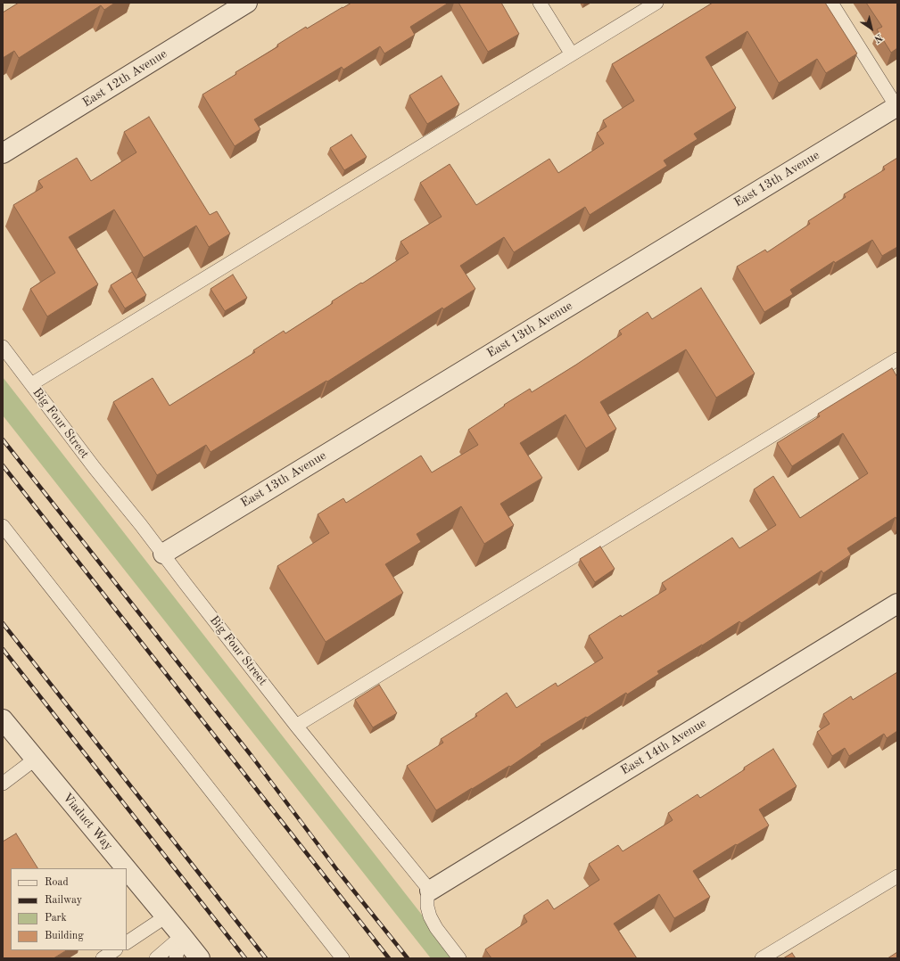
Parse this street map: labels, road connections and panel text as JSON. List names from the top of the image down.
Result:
{
  "streets": {
    "street": [
      "East 12th Avenue",
      "East 13th Avenue",
      "East 14th Avenue",
      "Viaduct Way"
    ],
    "lane": ["Big Four Street"]
  },
  "crossings": [
    ["East 13th Avenue", "Big Four Street"],
    ["Big Four Street", "East 14th Avenue"]
  ],
  "legend": [
    "Road",
    "Railway",
    "Park",
    "Building"
  ],
  "north": "bottom right"
}
